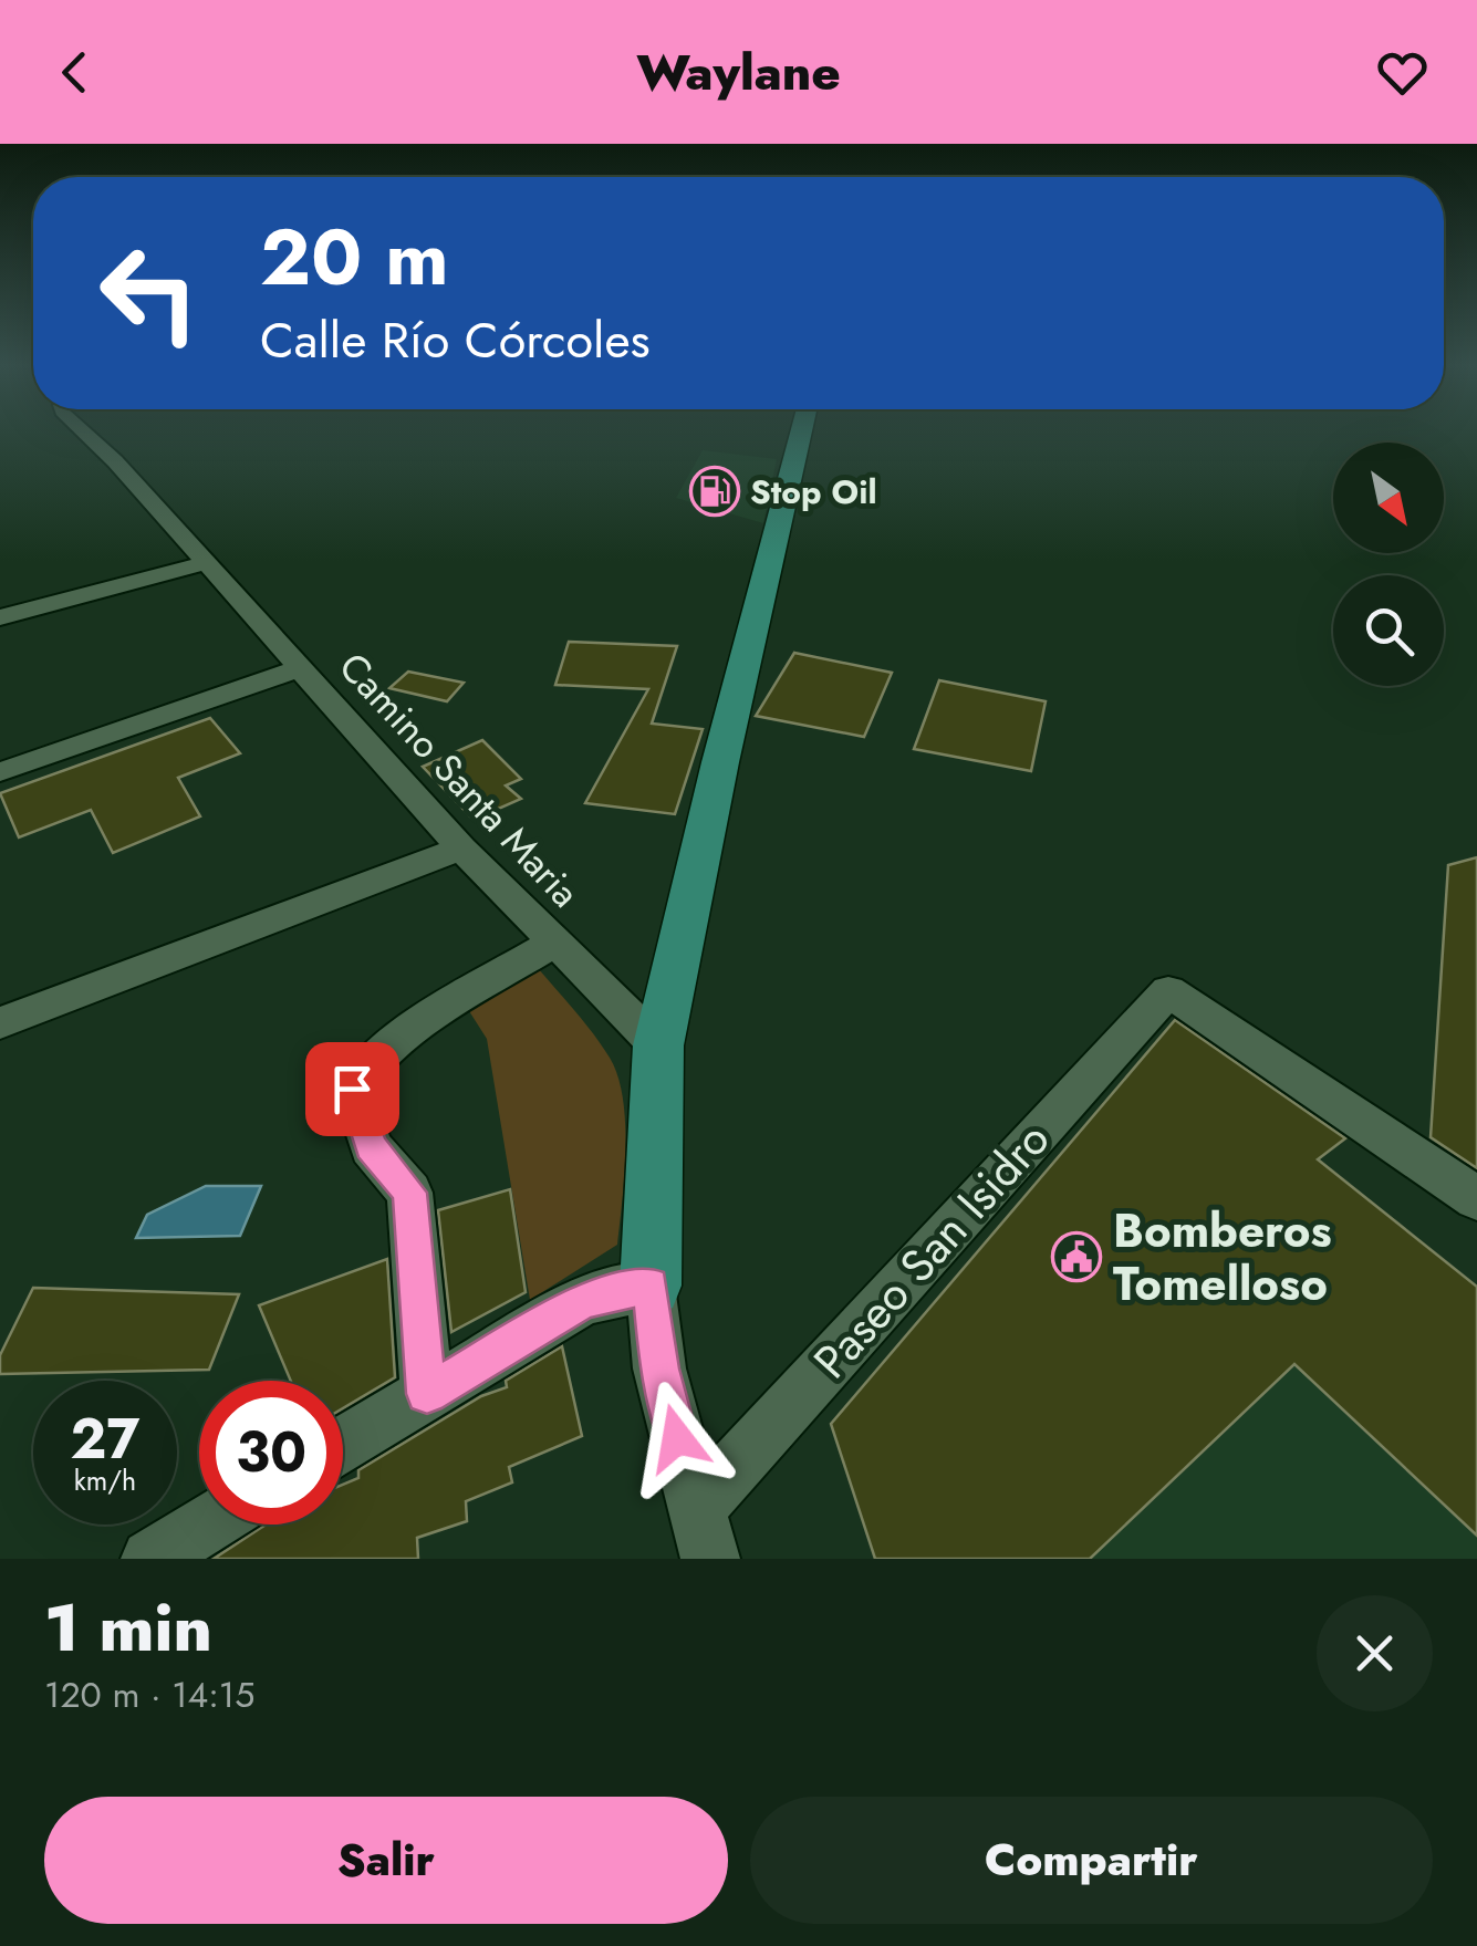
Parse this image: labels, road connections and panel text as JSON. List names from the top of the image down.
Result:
{
  "streets": {
    "street": ["Camino Santa Maria", "Paseo San Isidro"]
  },
  "places": {
    "fuel station": ["Stop Oil"],
    "public building": ["Bomberos Tomelloso"]
  },
  "north": "bottom right",
  "page": {
    "header": "Waylane",
    "turn": ["20 m", "Calle Río Córcoles"],
    "speed": "27 km/h",
    "limit": "30",
    "heading": ["1 min", "120 m · 14:15"],
    "buttons": ["Salir", "Compartir"]
  }
}
